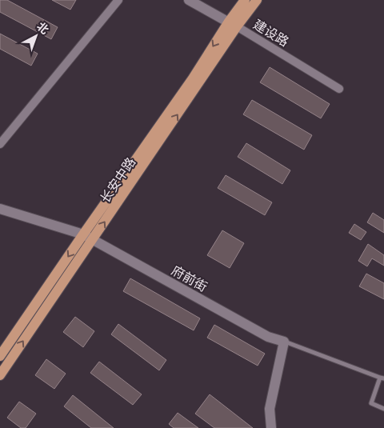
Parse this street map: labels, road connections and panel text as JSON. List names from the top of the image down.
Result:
{
  "streets": {
    "main road": ["长安中路"],
    "street": ["建设路", "府前街"]
  },
  "crossings": [
    ["建设路", "长安中路"],
    ["长安中路", "府前街"]
  ],
  "north": "top right"
}
